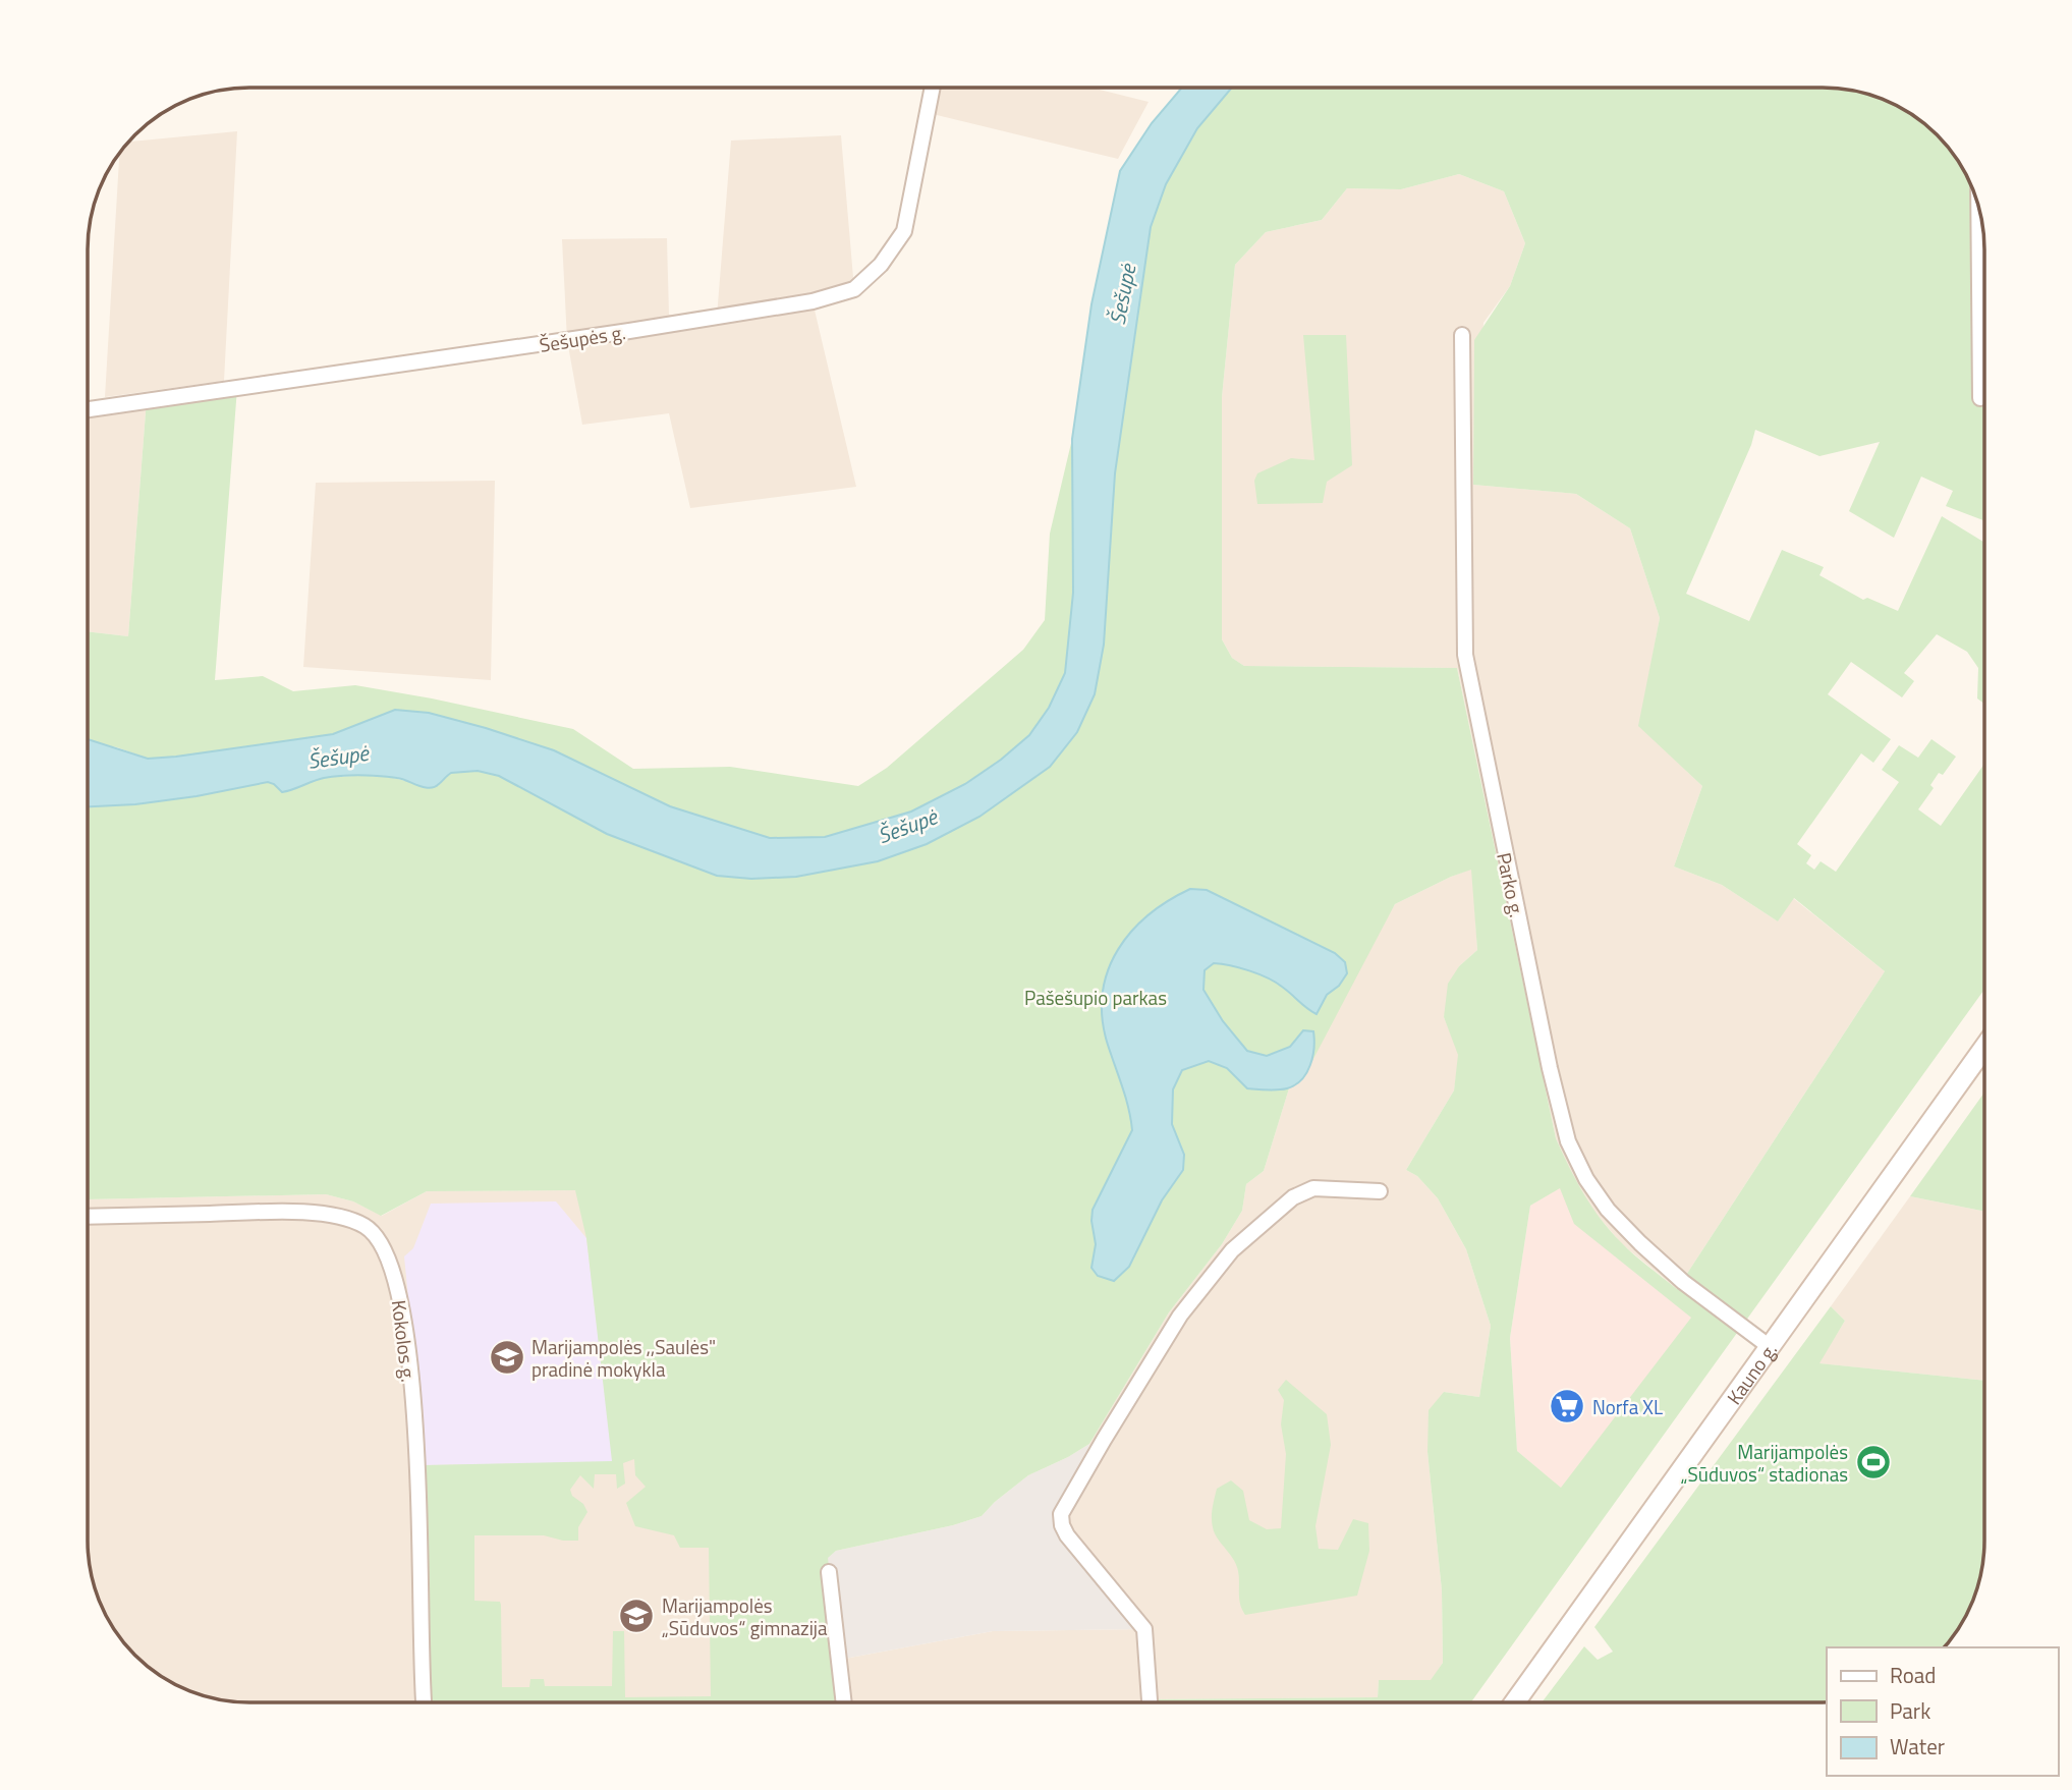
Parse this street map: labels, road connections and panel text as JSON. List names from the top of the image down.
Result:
{
  "streets": {
    "main road": ["Kauno g."],
    "street": ["Šešupės g.", "Parko g.", "Kokolos g."]
  },
  "crossings": [
    ["Parko g.", "Kauno g."]
  ],
  "water": ["Šešupė"],
  "parks": ["Pašešupio parkas"],
  "places": {
    "school or university": ["Marijampolės ,,Saulės\" pradinė mokykla", "Marijampolės „Sūduvos“ gimnazija"],
    "supermarket": ["Norfa XL"],
    "sports": ["Marijampolės „Sūduvos“ stadionas"]
  },
  "legend": ["Road", "Park", "Water"]
}
